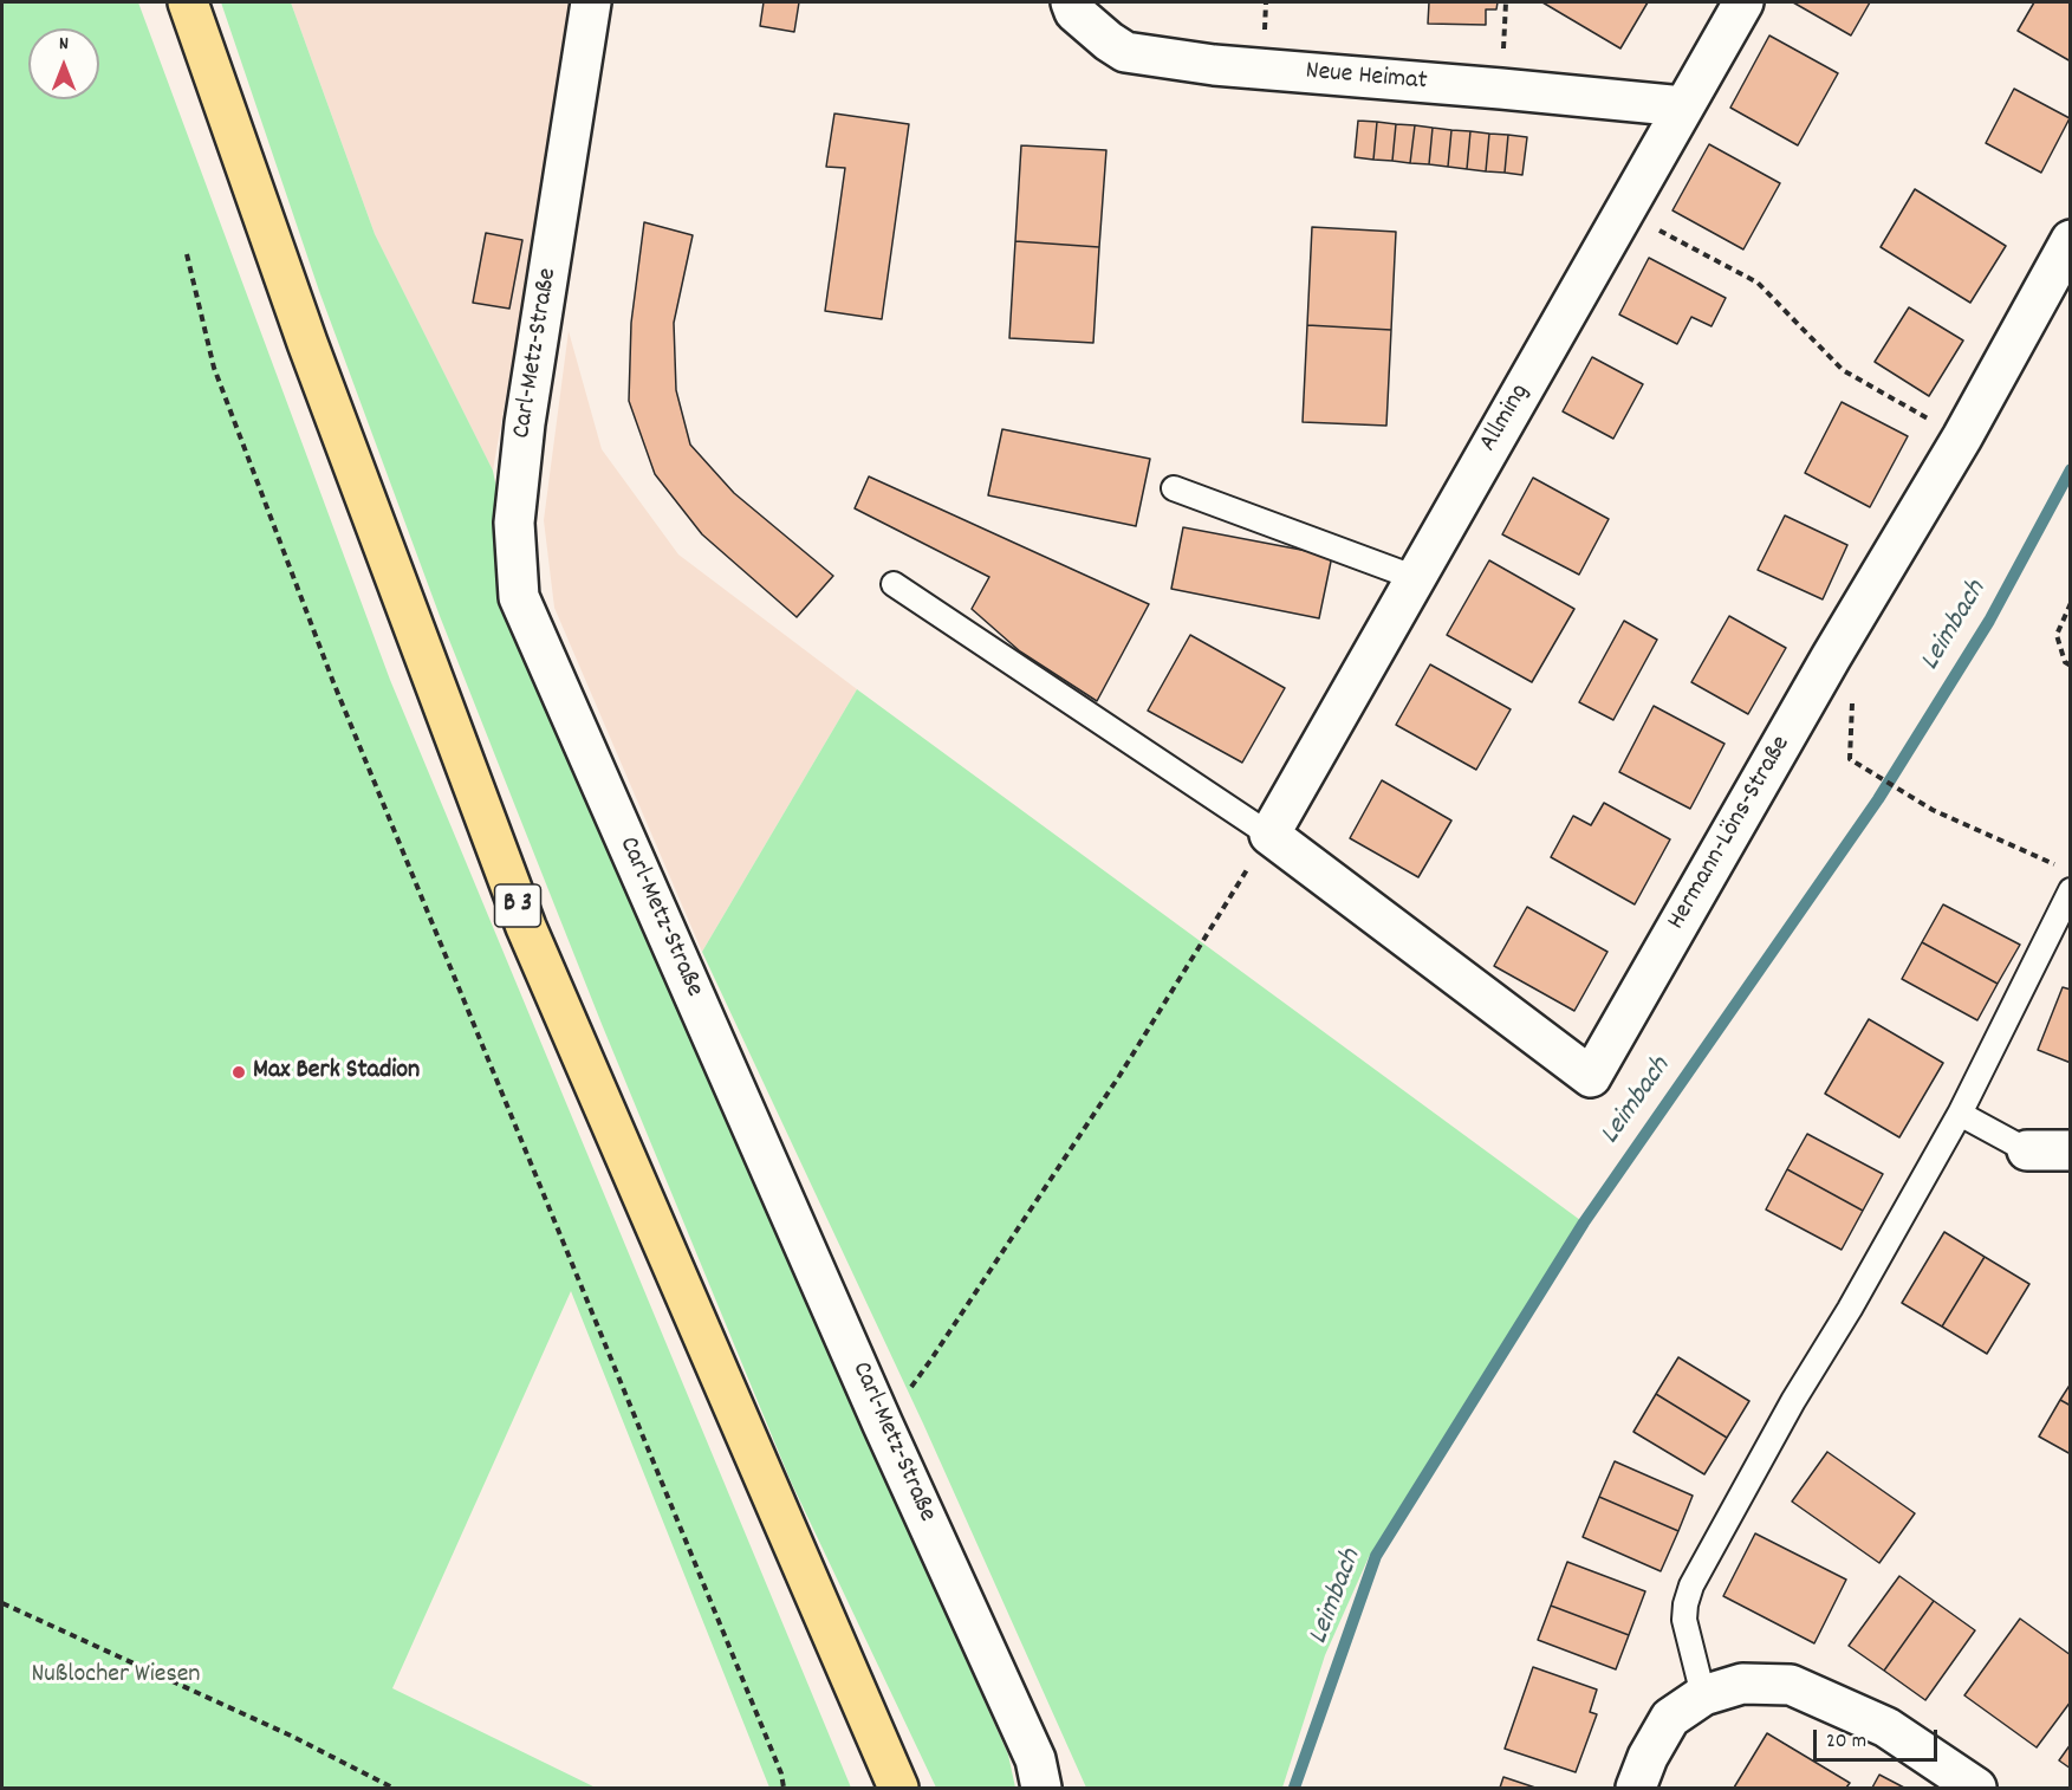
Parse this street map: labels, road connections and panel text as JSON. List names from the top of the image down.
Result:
{
  "streets": {
    "highway": ["B 3"],
    "street": [
      "Neue Heimat",
      "Carl-Metz-Straße",
      "Allming",
      "Hermann-Löns-Straße"
    ]
  },
  "crossings": [
    ["Neue Heimat", "Allming"],
    ["Allming", "Hermann-Löns-Straße"]
  ],
  "water": ["Leimbach"],
  "parks": ["Nußlocher Wiesen"],
  "places": ["Max Berk Stadion"],
  "scale_bar": "20 m",
  "north": "top"
}
